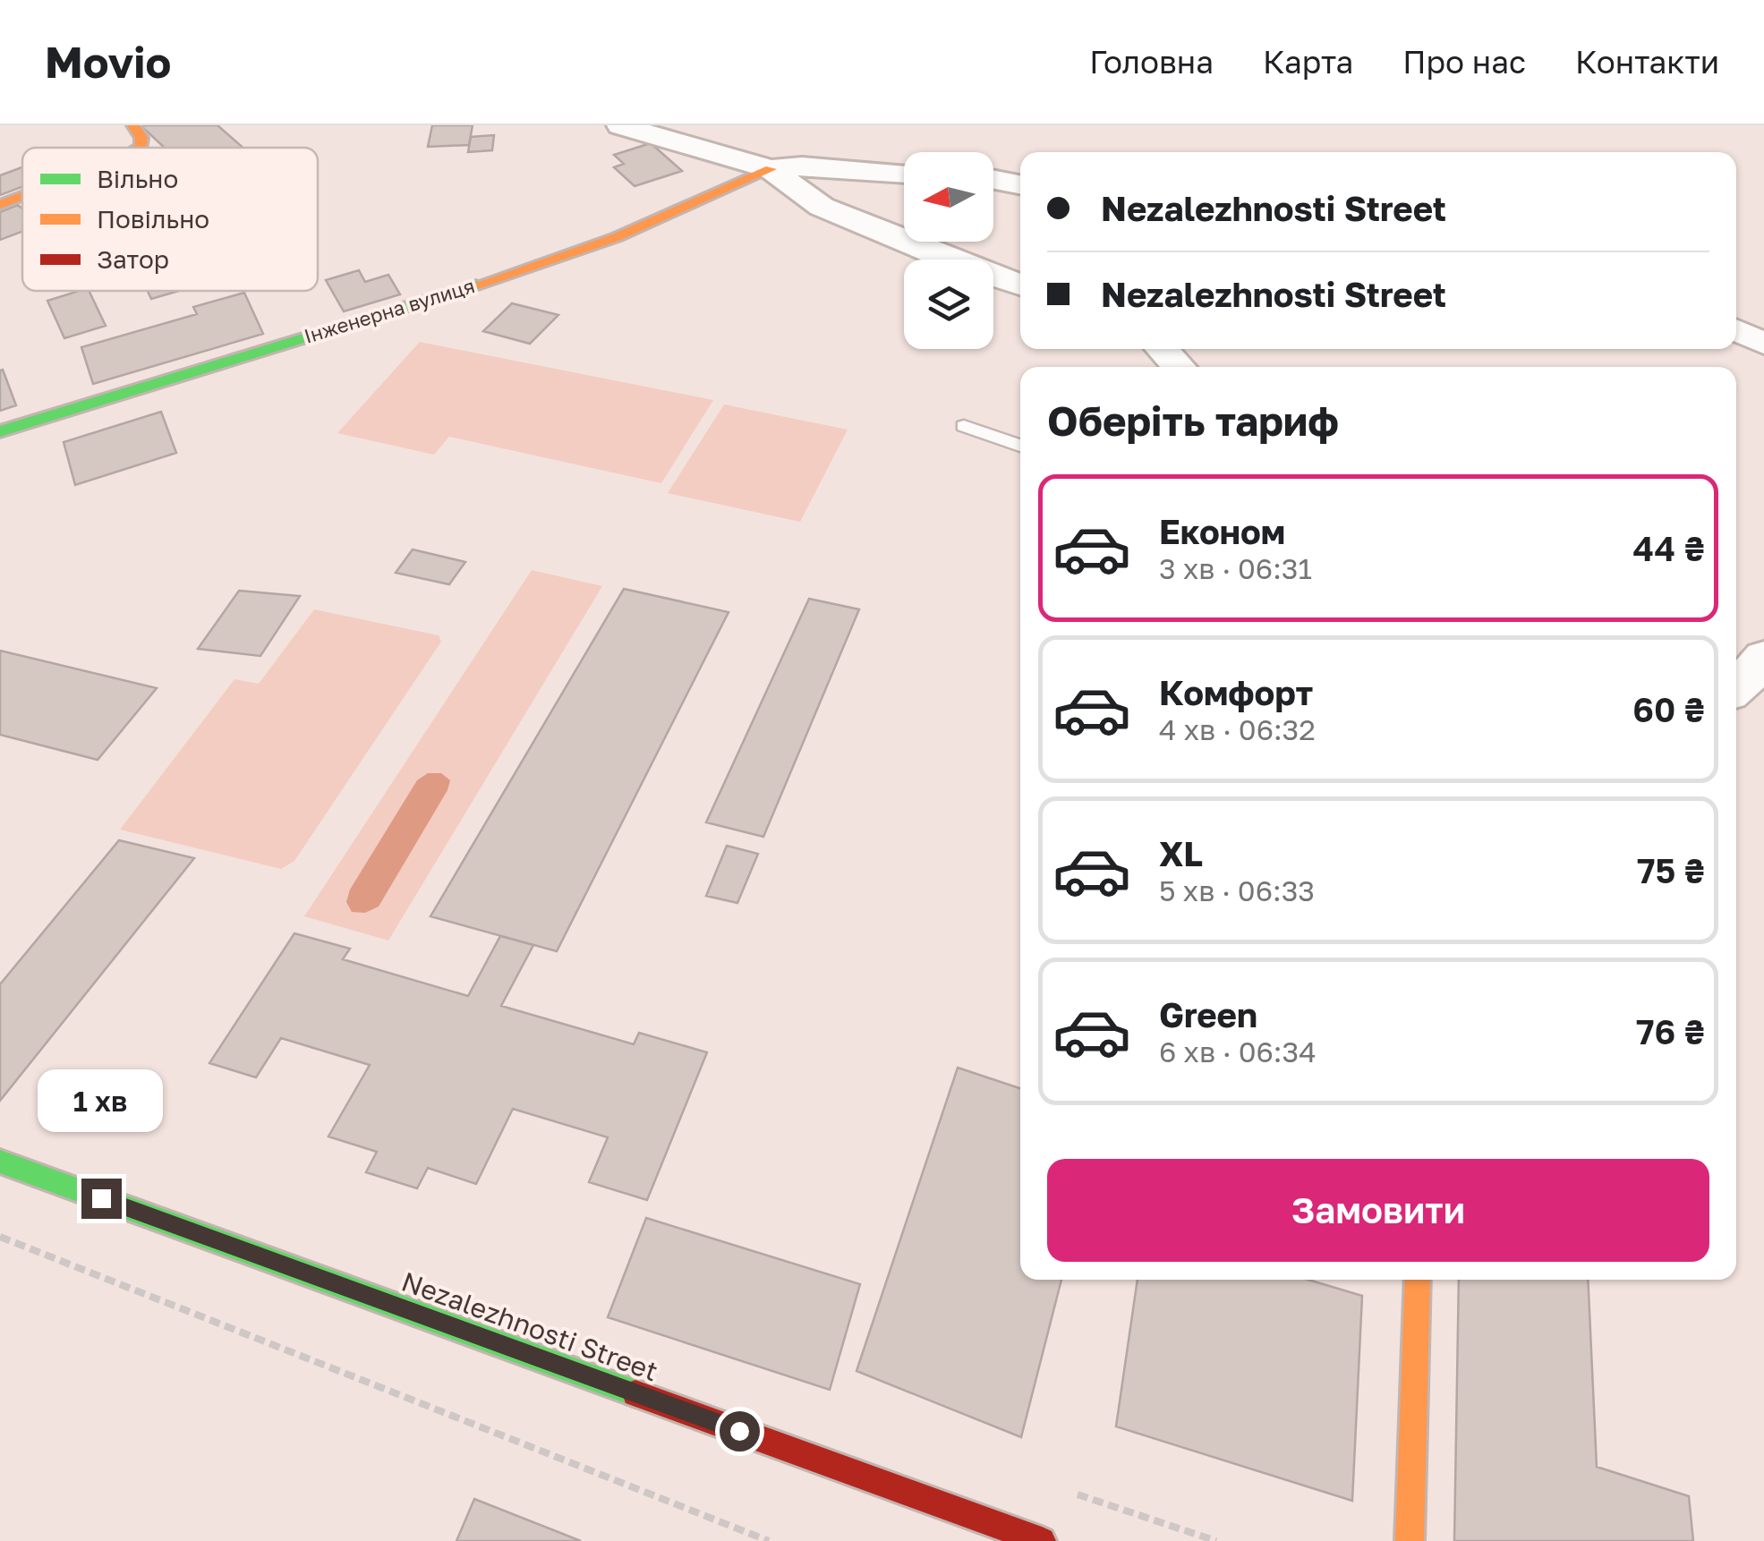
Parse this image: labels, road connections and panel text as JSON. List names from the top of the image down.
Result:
{
  "streets": {
    "street": ["Інженерна вулиця", "Nezalezhnosti Street"]
  },
  "legend": ["Вільно", "Повільно", "Затор"],
  "north": "left",
  "page": {
    "header": "Movio",
    "nav": [
      "Головна",
      "Карта",
      "Про нас",
      "Контакти"
    ],
    "banner": ["Nezalezhnosti Street", "Nezalezhnosti Street"],
    "heading": "Оберіть тариф",
    "list": [
      {
        "name": "Економ",
        "note": "3 хв · 06:31",
        "value": "44 ₴"
      },
      {
        "name": "Комфорт",
        "note": "4 хв · 06:32",
        "value": "60 ₴"
      },
      {
        "name": "XL",
        "note": "5 хв · 06:33",
        "value": "75 ₴"
      },
      {
        "name": "Green",
        "note": "6 хв · 06:34",
        "value": "76 ₴"
      }
    ],
    "bubble": "1 хв",
    "buttons": "Замовити"
  }
}
